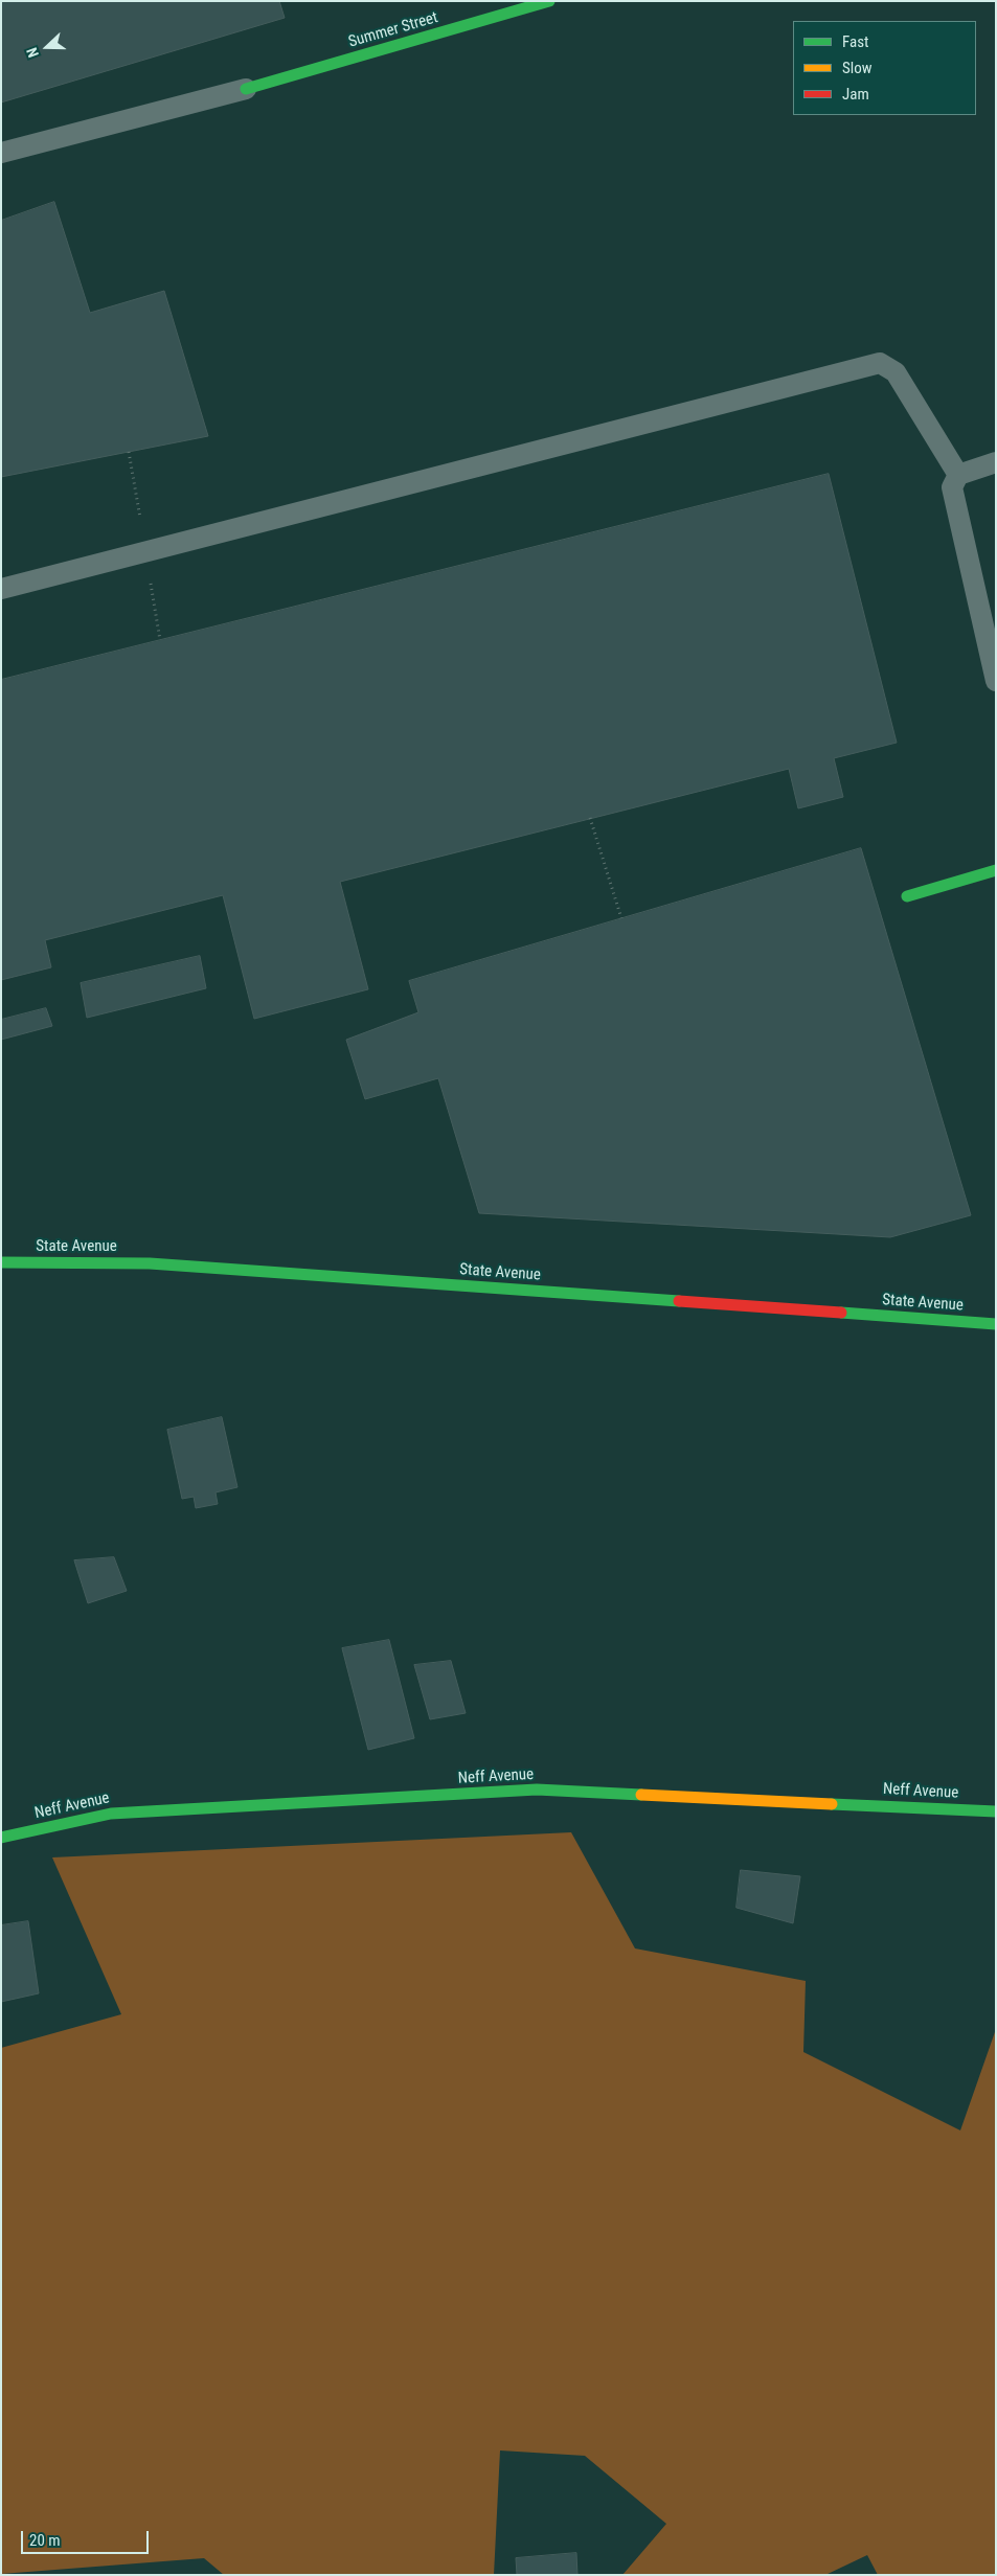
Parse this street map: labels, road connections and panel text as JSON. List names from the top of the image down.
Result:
{
  "streets": {
    "street": ["Summer Street", "State Avenue", "Neff Avenue"]
  },
  "legend": ["Fast", "Slow", "Jam"],
  "scale_bar": "20 m",
  "north": "left"
}
